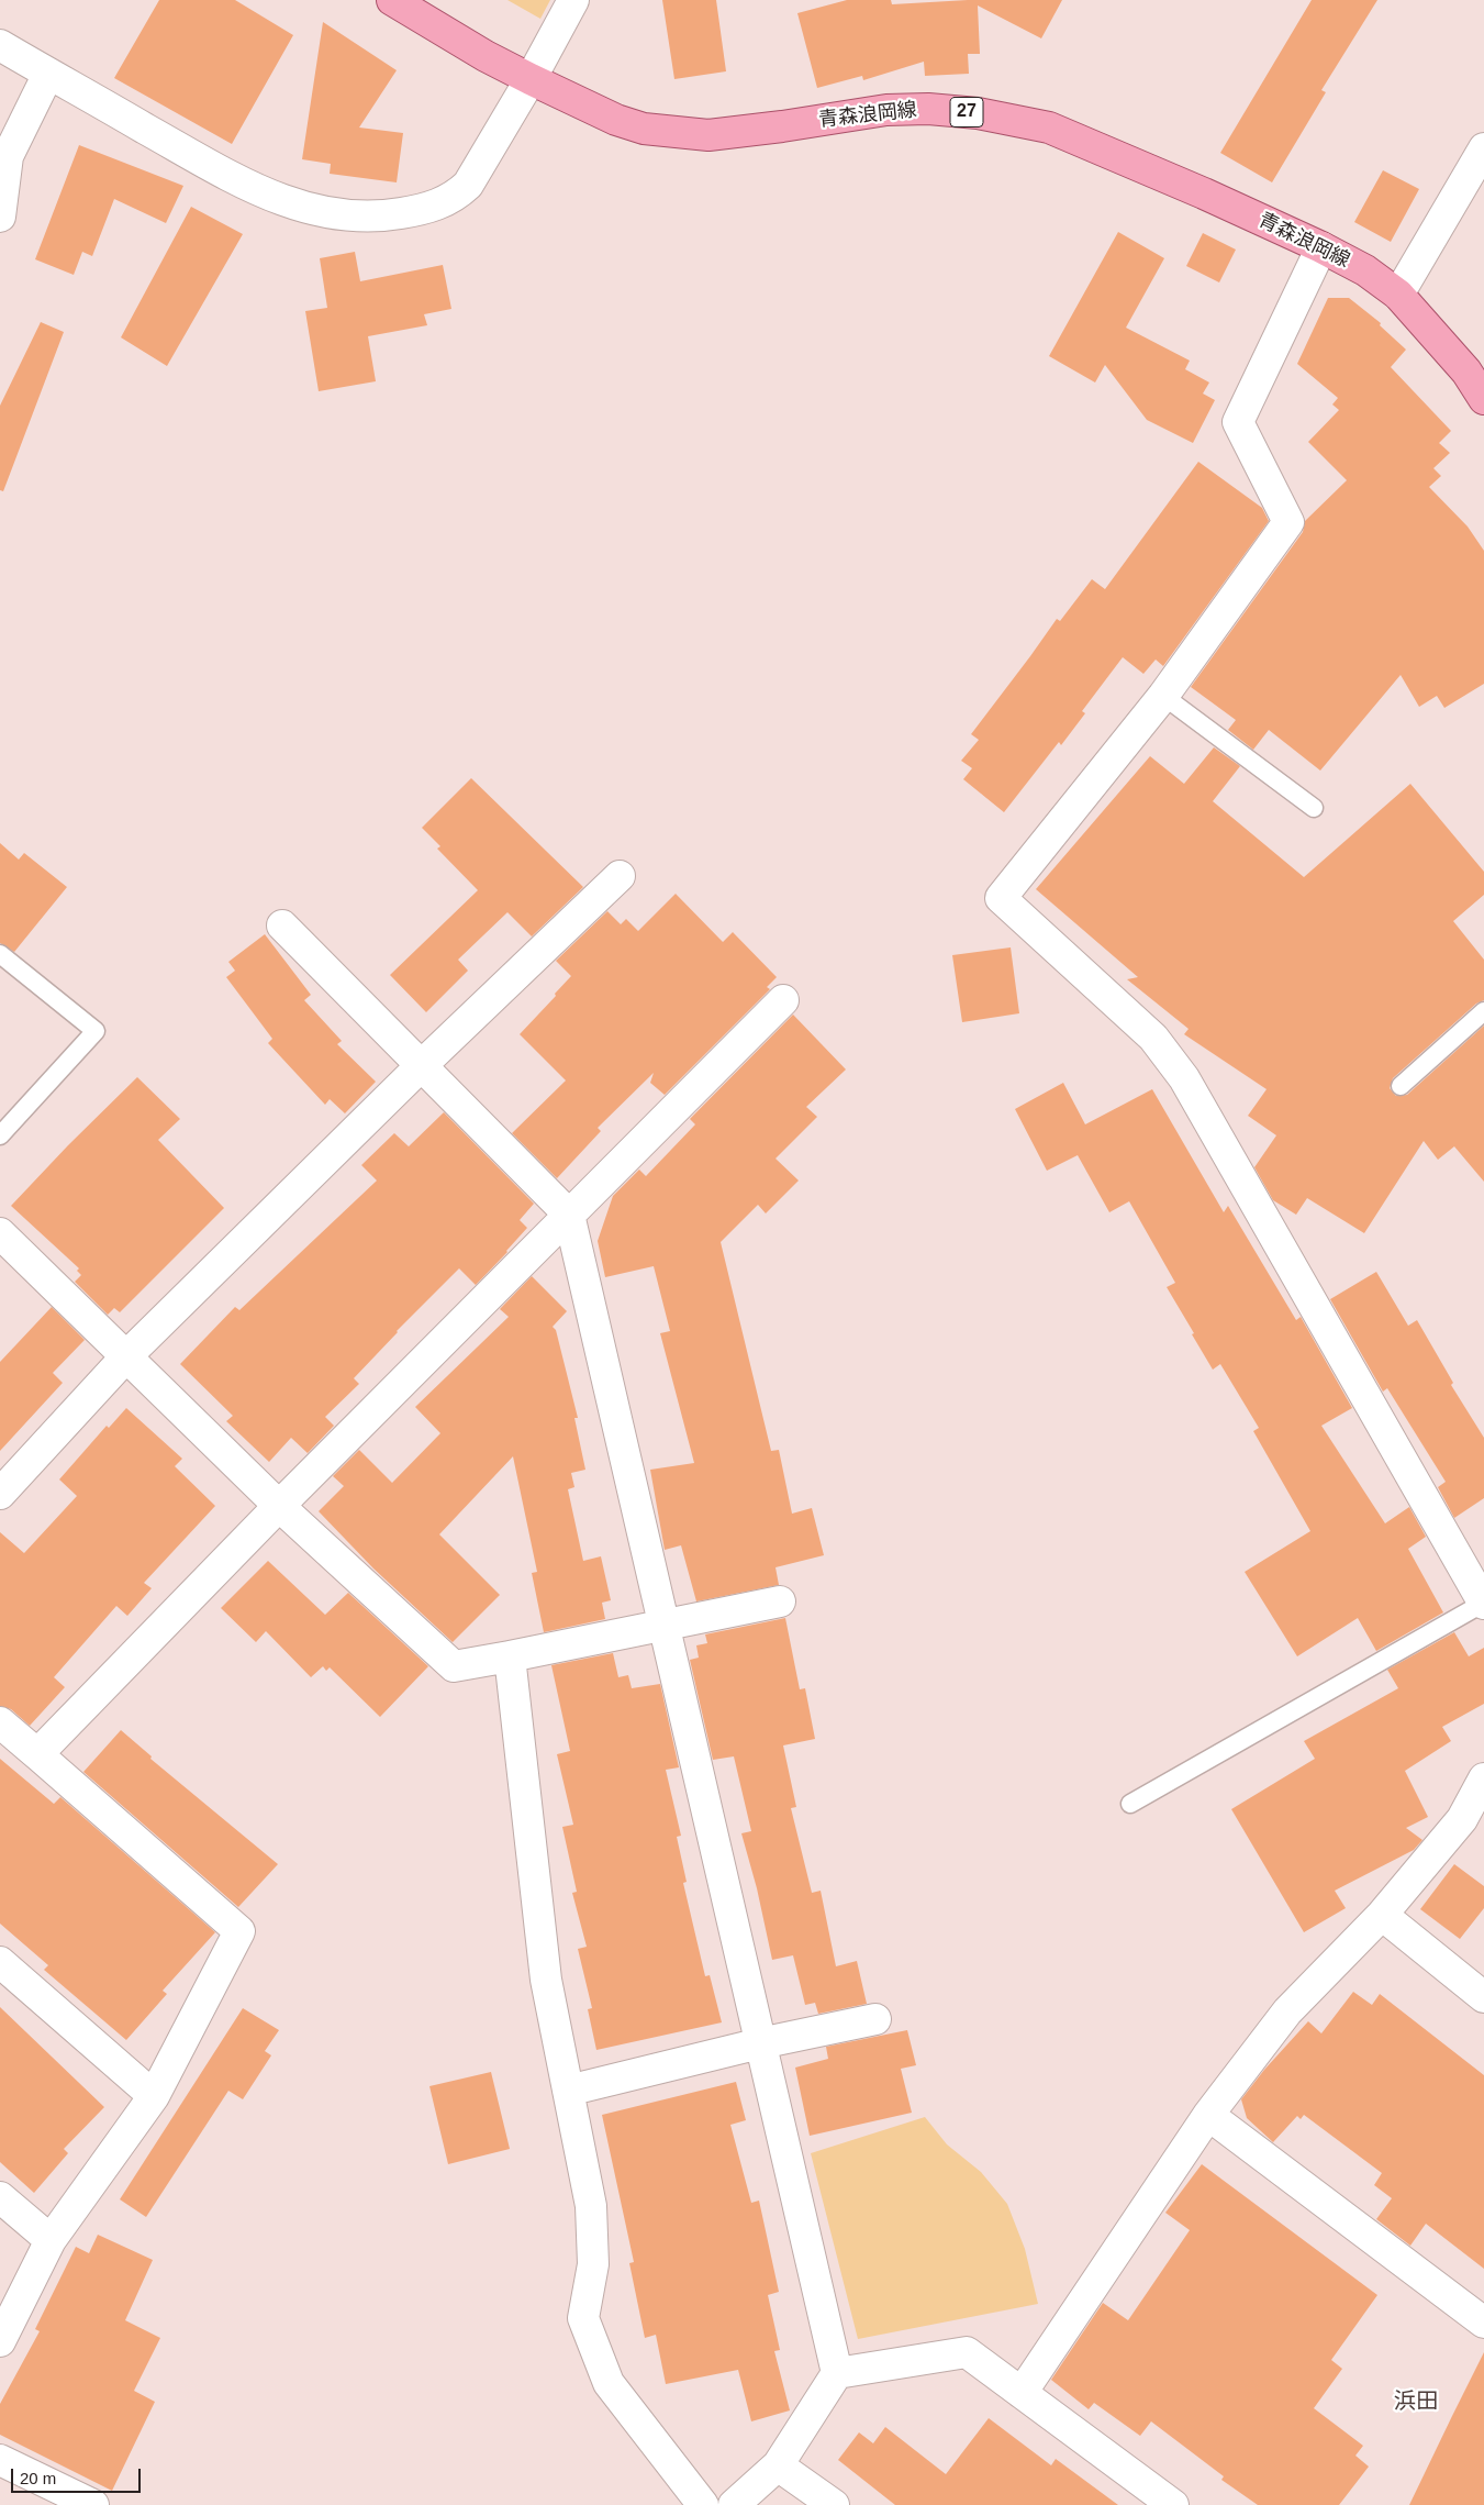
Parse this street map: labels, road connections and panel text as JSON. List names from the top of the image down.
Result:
{
  "streets": {
    "main road": ["27", "青森浪岡線"]
  },
  "districts": ["浜田"],
  "scale_bar": "20 m"
}
